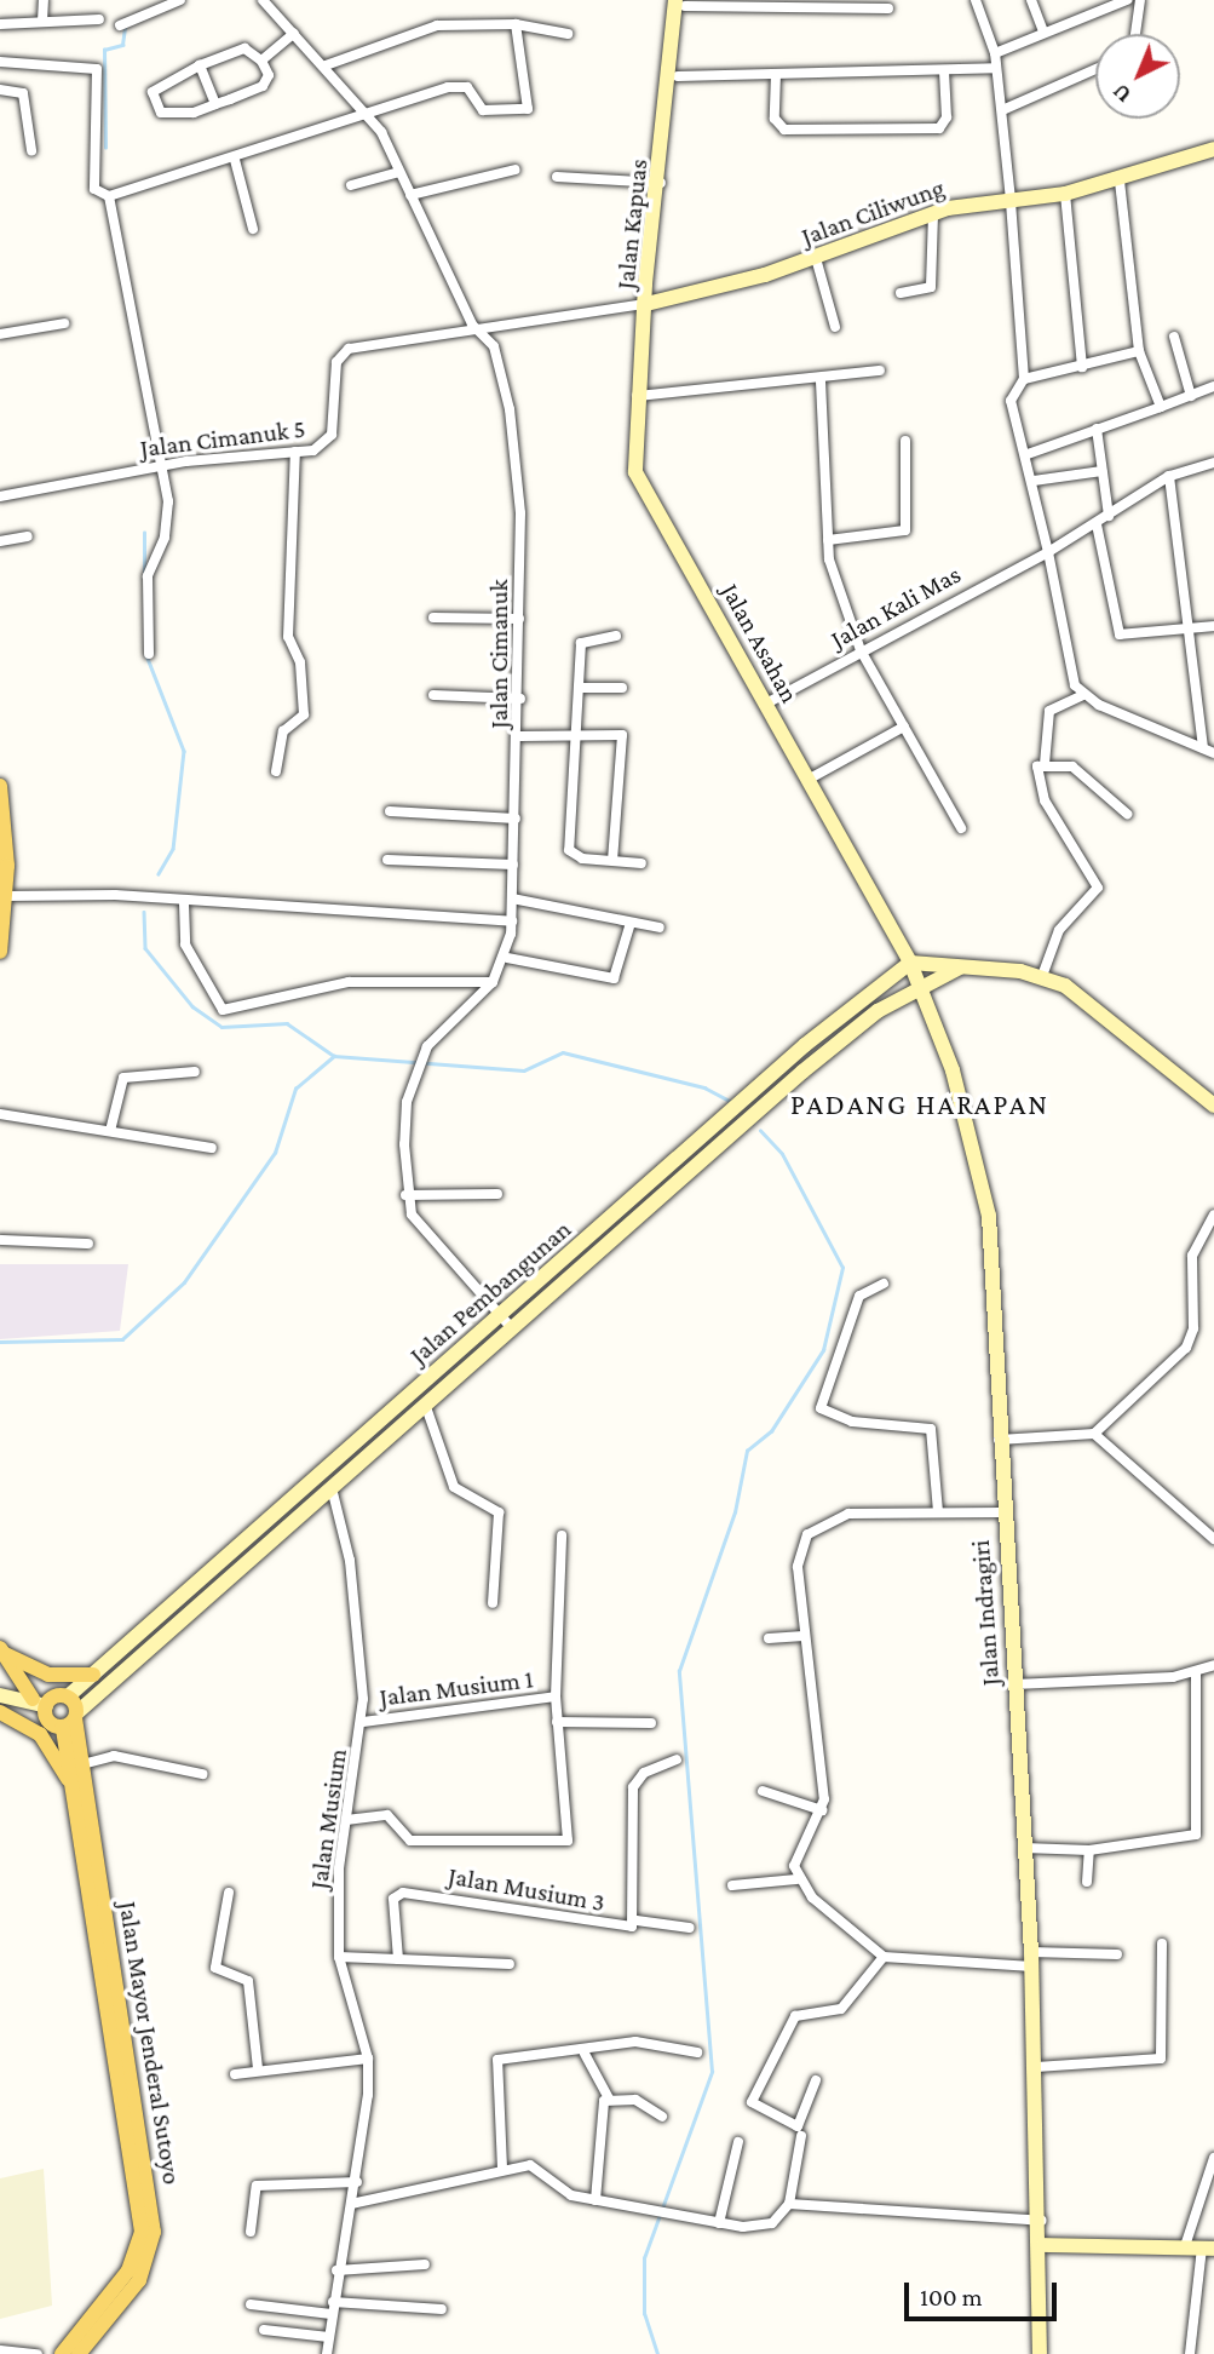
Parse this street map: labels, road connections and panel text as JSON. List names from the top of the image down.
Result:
{
  "streets": {
    "main road": ["Jalan Mayor Jenderal Sutoyo"],
    "street": [
      "Jalan Ciliwung",
      "Jalan Kapuas",
      "Jalan Cimanuk 5",
      "Jalan Kali Mas",
      "Jalan Asahan",
      "Jalan Cimanuk",
      "Jalan Pembangunan",
      "Jalan Indragiri",
      "Jalan Musium 1",
      "Jalan Musium",
      "Jalan Musium 3"
    ]
  },
  "crossings": [
    ["Jalan Ciliwung", "Jalan Kapuas"],
    ["Jalan Ciliwung", "Jalan Asahan"],
    ["Jalan Kapuas", "Jalan Asahan"],
    ["Jalan Cimanuk 5", "Jalan Cimanuk"],
    ["Jalan Kali Mas", "Jalan Asahan"],
    ["Jalan Asahan", "Jalan Pembangunan"],
    ["Jalan Asahan", "Jalan Indragiri"],
    ["Jalan Cimanuk", "Jalan Pembangunan"],
    ["Jalan Pembangunan", "Jalan Indragiri"],
    ["Jalan Pembangunan", "Jalan Musium"],
    ["Jalan Pembangunan", "Jalan Mayor Jenderal Sutoyo"],
    ["Jalan Musium 1", "Jalan Musium"]
  ],
  "districts": ["PADANG HARAPAN"],
  "scale_bar": "100 m",
  "north": "bottom left"
}
